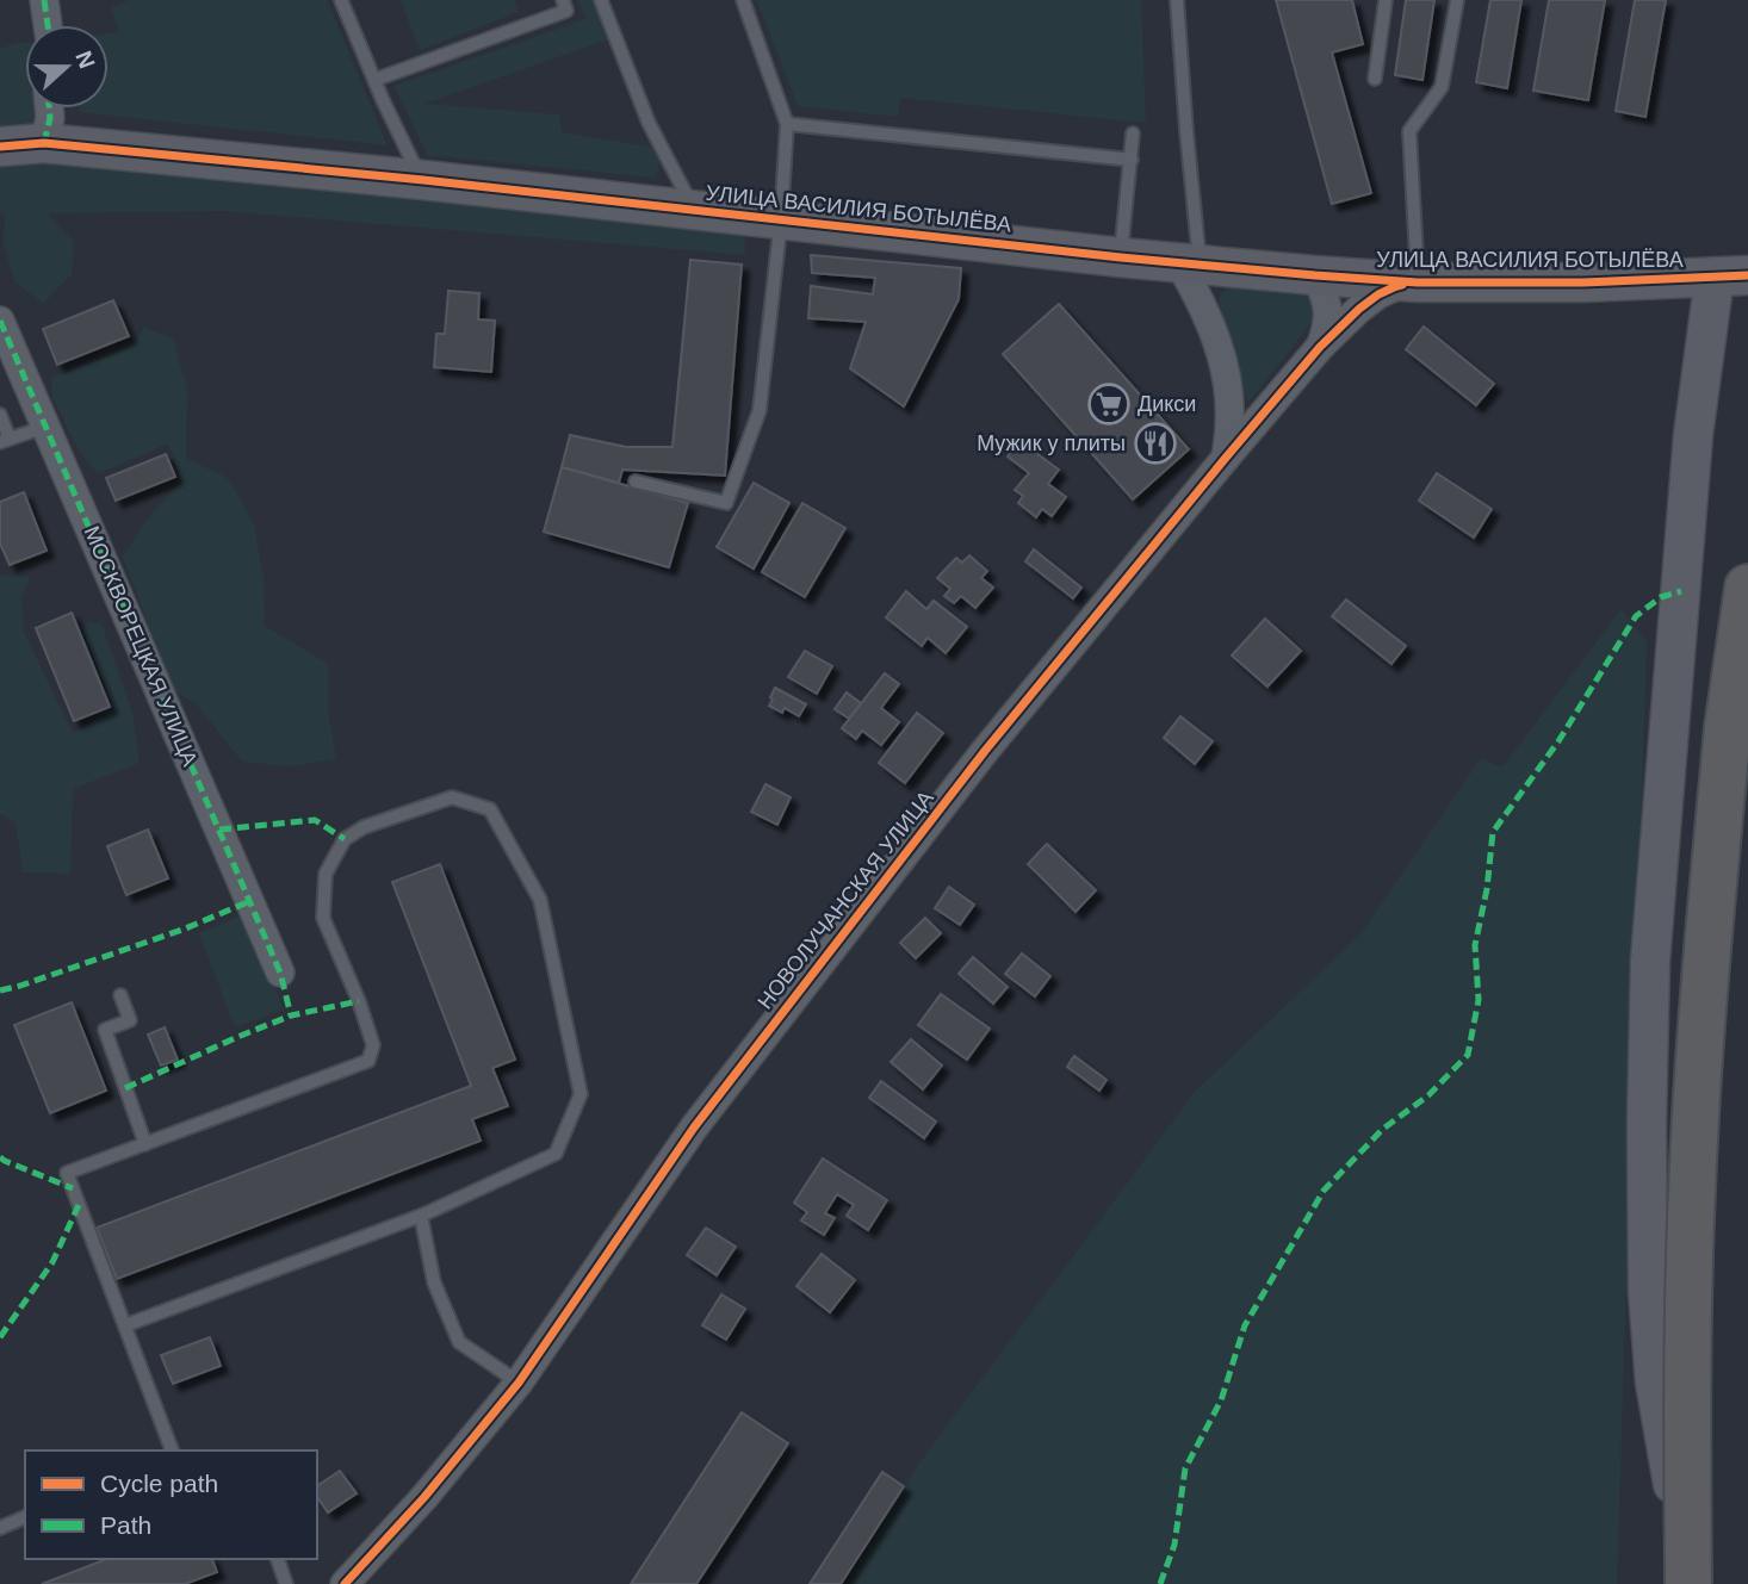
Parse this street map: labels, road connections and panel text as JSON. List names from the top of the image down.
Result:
{
  "streets": {
    "street": ["УЛИЦА ВАСИЛИЯ БОТЫЛЁВА", "МОСКВОРЕЦКАЯ УЛИЦА", "НОВОЛУЧАНСКАЯ УЛИЦА"]
  },
  "crossings": [
    ["УЛИЦА ВАСИЛИЯ БОТЫЛЁВА", "НОВОЛУЧАНСКАЯ УЛИЦА"]
  ],
  "places": {
    "supermarket": ["Дикси"],
    "restaurant": ["Мужик у плиты"]
  },
  "legend": ["Cycle path", "Path"],
  "north": "right"
}
